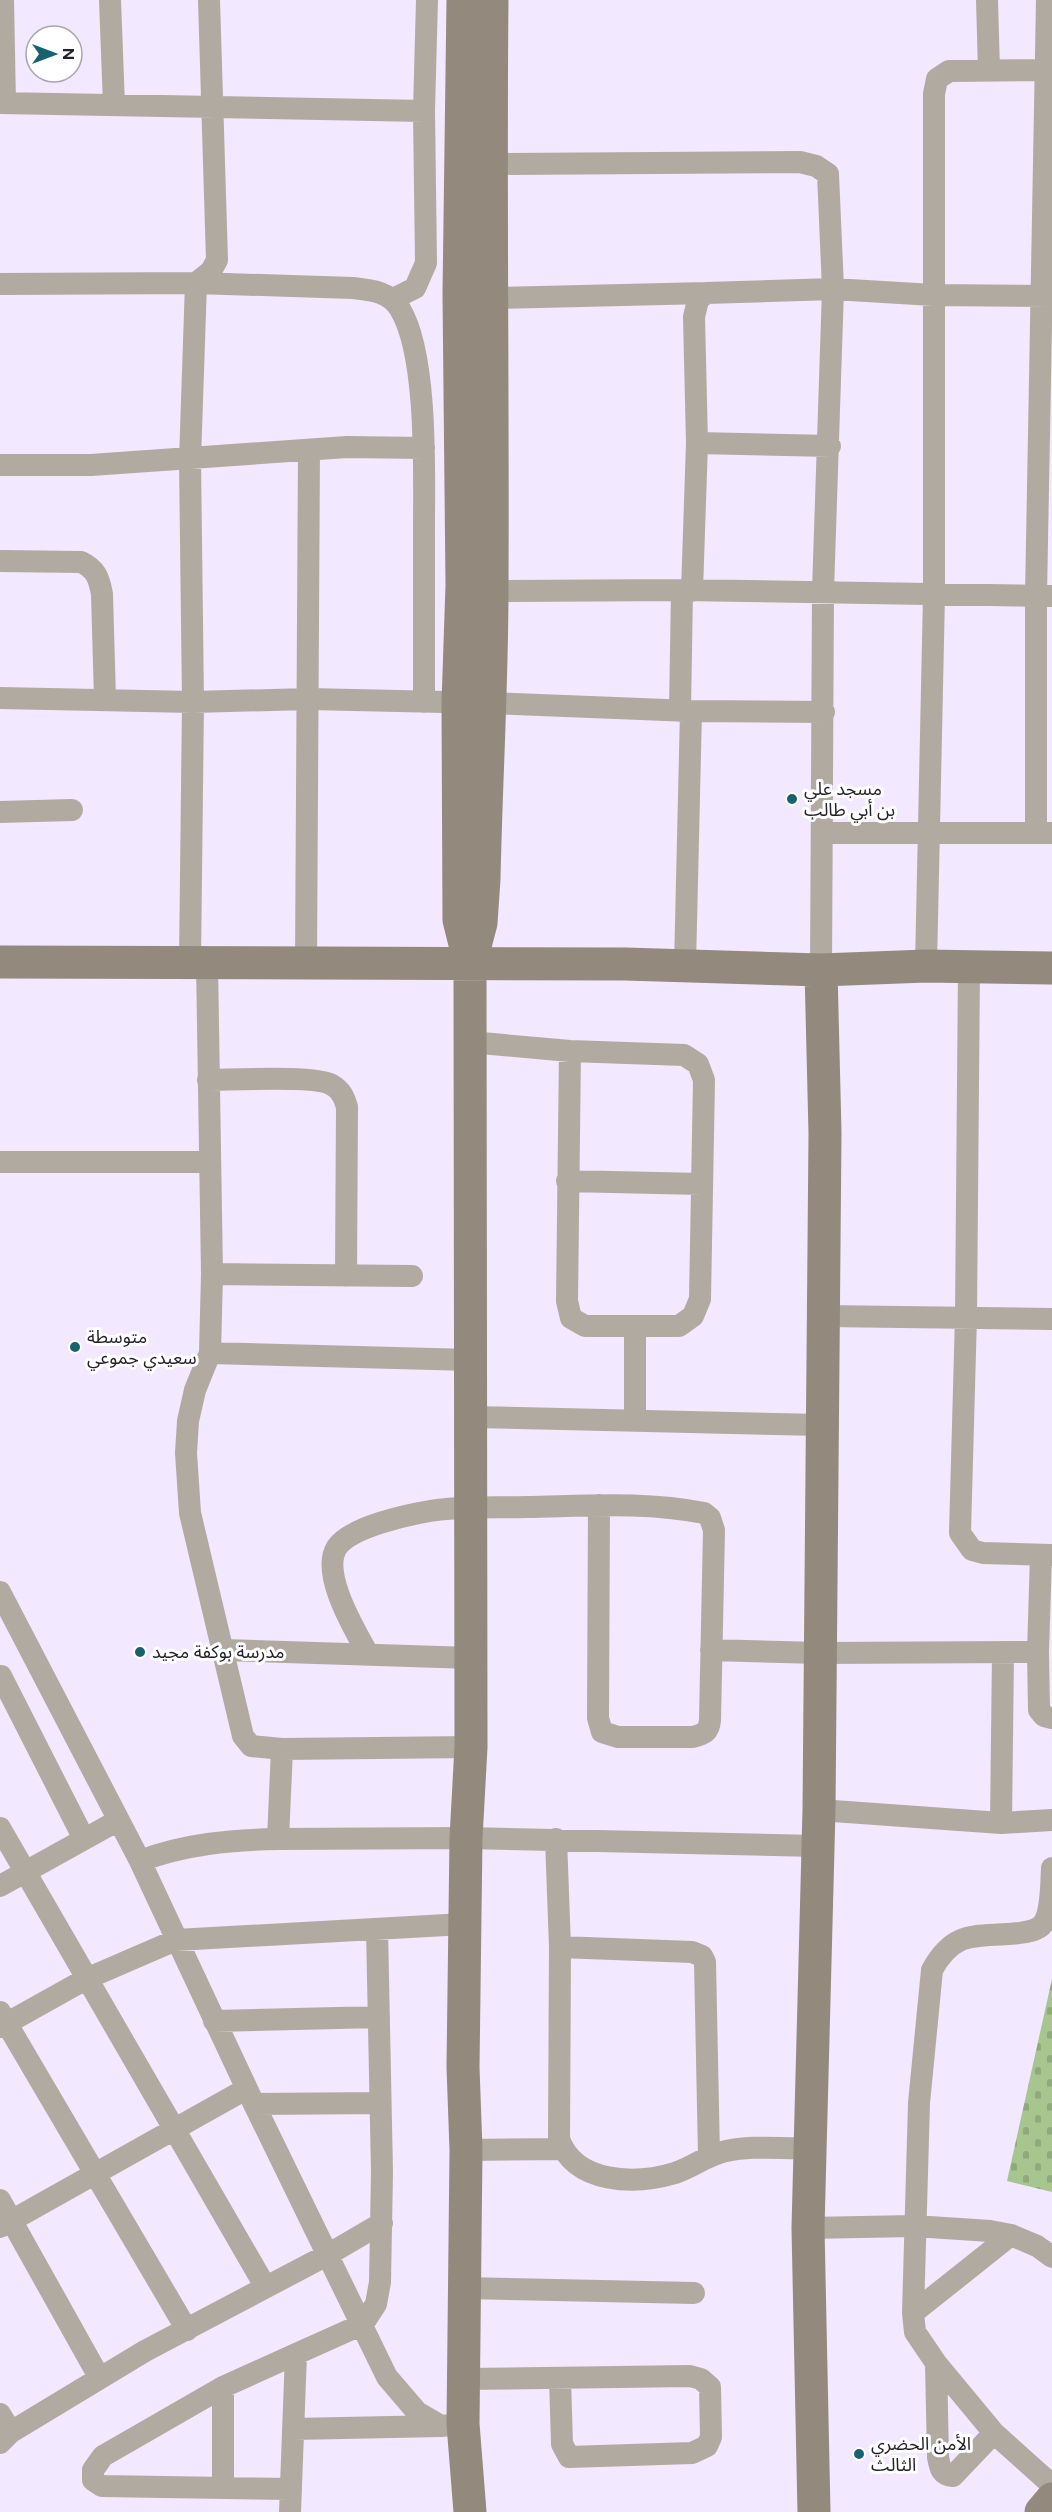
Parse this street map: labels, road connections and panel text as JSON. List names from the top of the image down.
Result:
{
  "places": [
    "مسجد علي بن أبي طالب",
    "متوسطة سعيدي جموعي",
    "مدرسة بوكفة مجيد",
    "الأمن الحضري الثالث"
  ],
  "north": "right"
}
